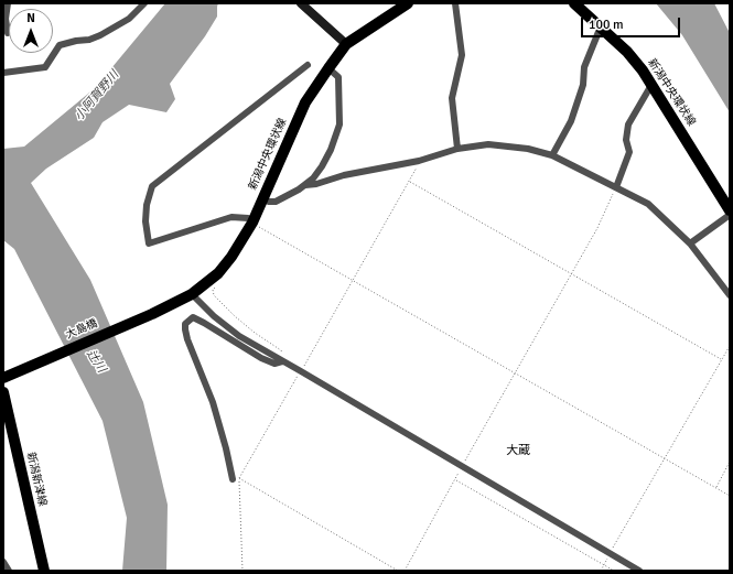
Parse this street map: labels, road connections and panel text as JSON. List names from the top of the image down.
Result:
{
  "streets": {
    "main road": ["新潟中央環状線", "大島橋", "新潟新津線"]
  },
  "crossings": [
    ["新潟中央環状線", "大島橋"]
  ],
  "districts": ["大蔵"],
  "water": ["小阿賀野川", "辻川"],
  "scale_bar": "100 m",
  "north": "top"
}
